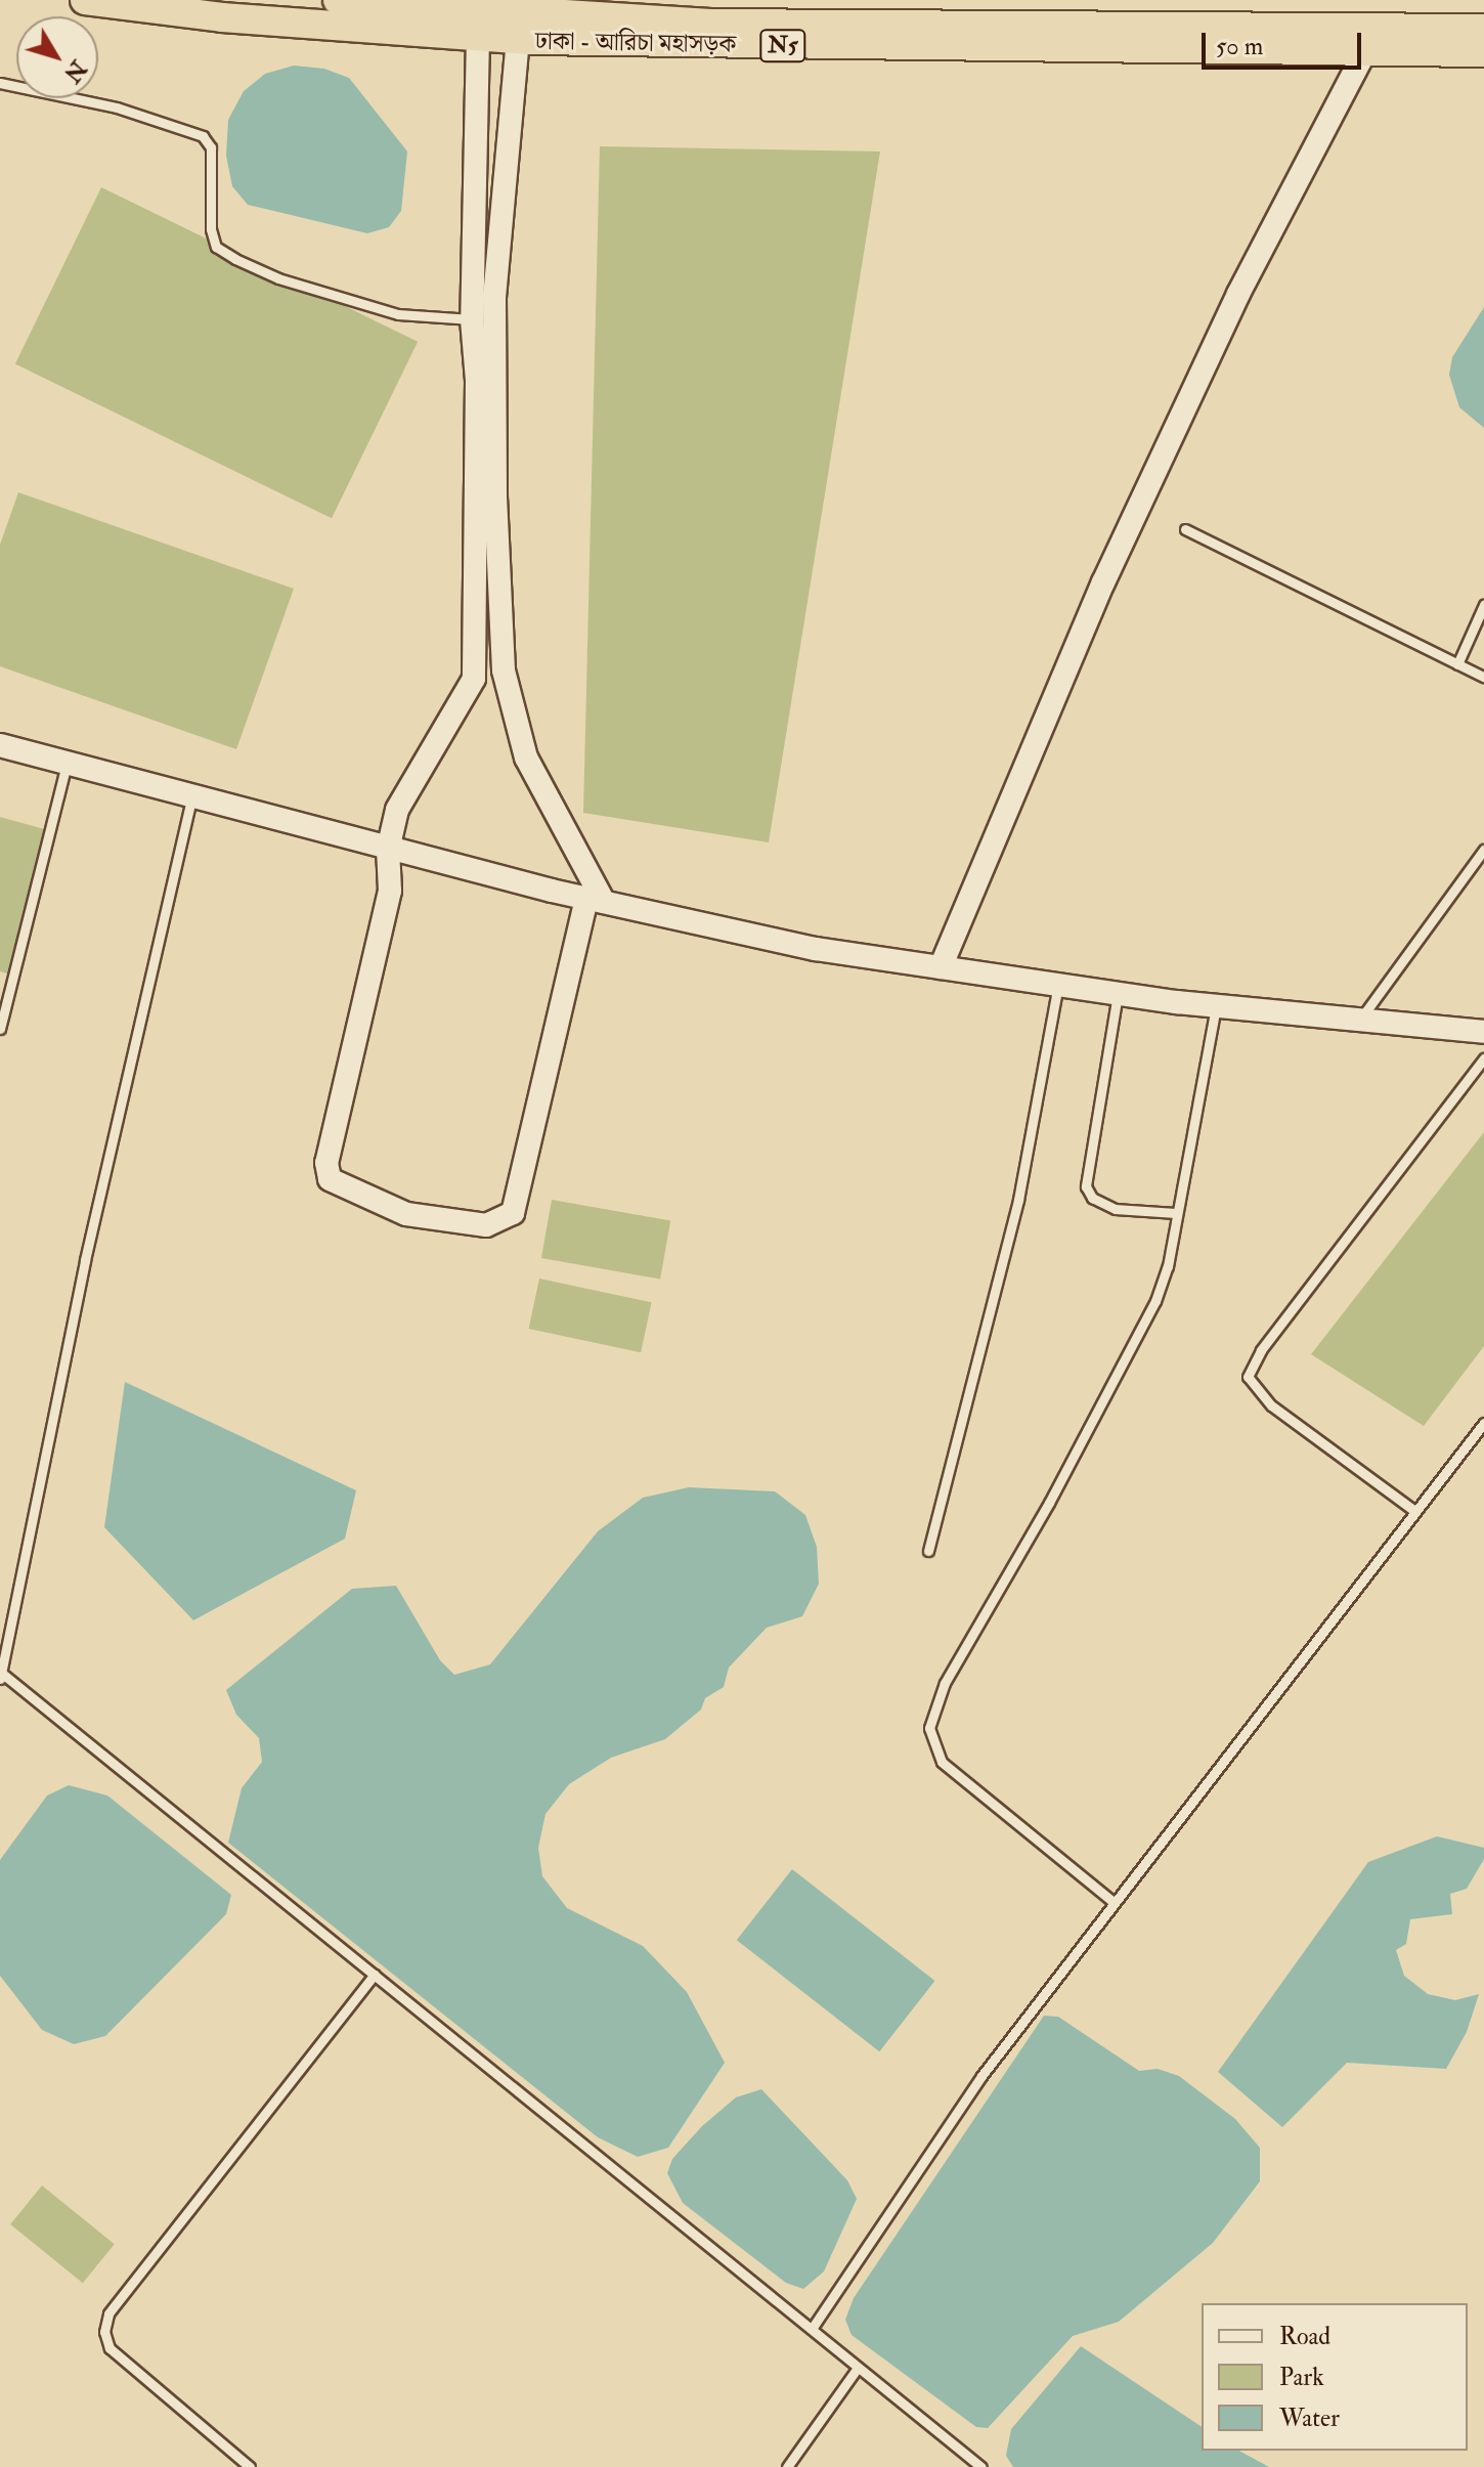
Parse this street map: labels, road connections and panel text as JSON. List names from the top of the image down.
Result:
{
  "streets": {
    "highway": ["ঢাকা - আরিচা মহাসড়ক", "N5"]
  },
  "legend": ["Road", "Park", "Water"],
  "scale_bar": "50 m",
  "north": "bottom right"
}
